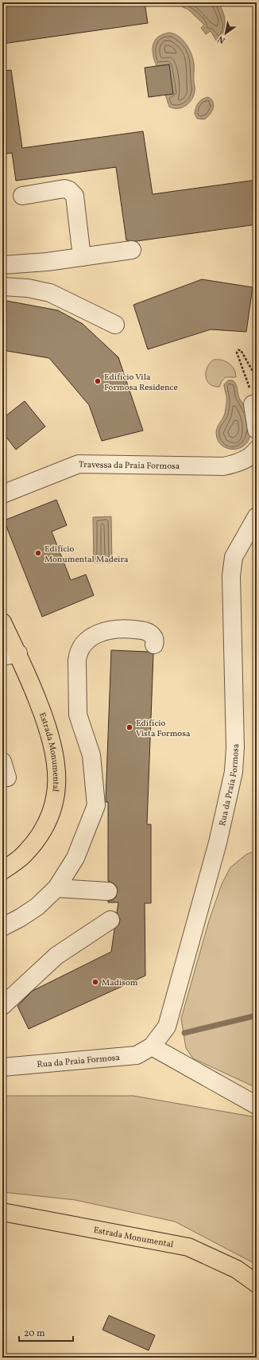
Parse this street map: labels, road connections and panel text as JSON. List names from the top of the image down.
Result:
{
  "streets": {
    "main road": ["Estrada Monumental"],
    "street": ["Travessa da Praia Formosa", "Rua da Praia Formosa"]
  },
  "places": [
    "Edifício Vila Formosa Residence",
    "Edifício Monumental Madeira",
    "Edifício Vista Formosa",
    "Madisom"
  ],
  "scale_bar": "20 m",
  "north": "bottom left"
}
